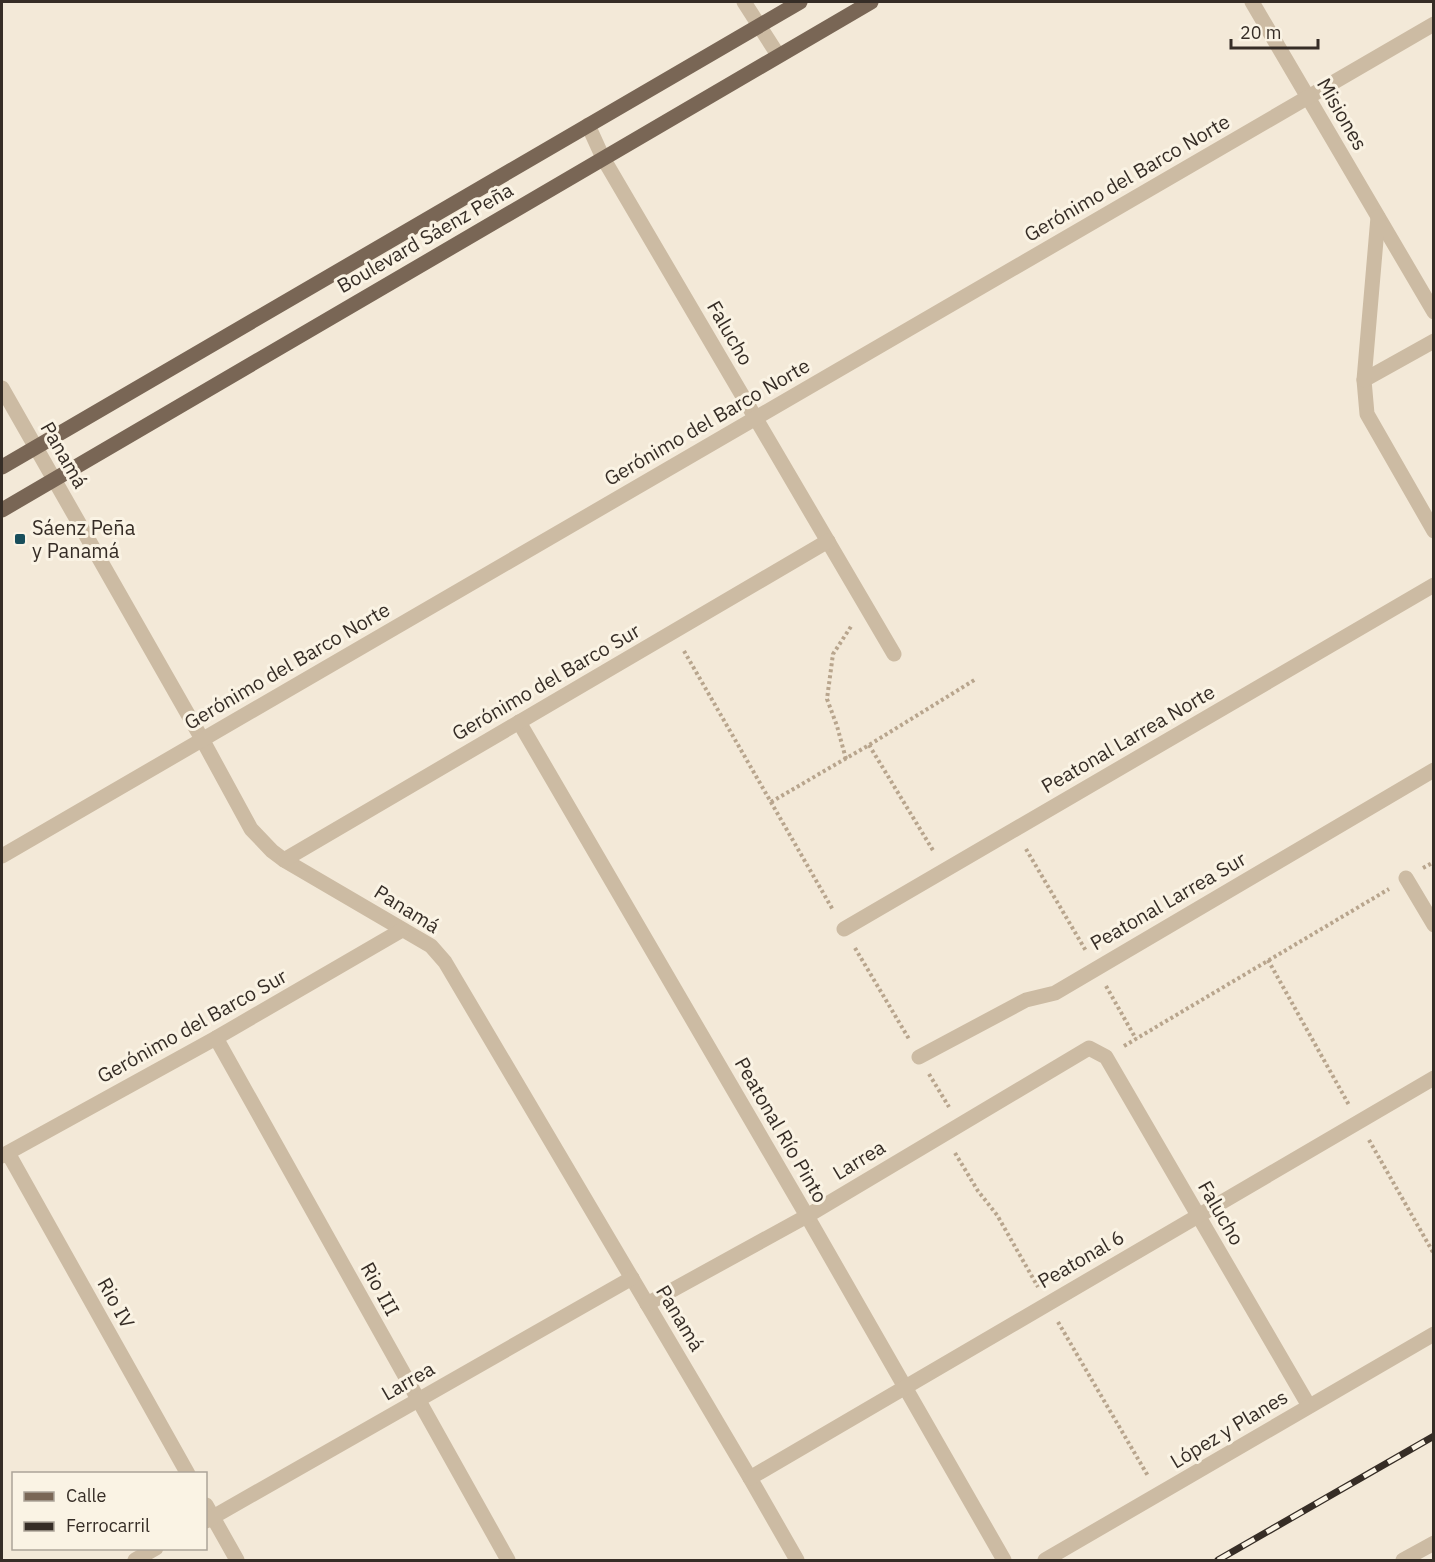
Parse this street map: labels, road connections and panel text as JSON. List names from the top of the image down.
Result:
{
  "streets": {
    "main road": ["Boulevard Sáenz Peña"],
    "street": [
      "Misiones",
      "Gerónimo del Barco Norte",
      "Falucho",
      "Panamá",
      "Gerónimo del Barco Sur",
      "Peatonal Larrea Norte",
      "Peatonal Larrea Sur",
      "Peatonal Río Pinto",
      "Larrea",
      "Peatonal 6",
      "Rio III",
      "Rio IV",
      "López y Planes"
    ]
  },
  "crossings": [
    ["Misiones", "Gerónimo del Barco Norte"],
    ["Gerónimo del Barco Norte", "Falucho"],
    ["Gerónimo del Barco Norte", "Panamá"],
    ["Boulevard Sáenz Peña", "Falucho"],
    ["Boulevard Sáenz Peña", "Panamá"],
    ["Falucho", "Gerónimo del Barco Sur"],
    ["Falucho", "Larrea"],
    ["Falucho", "Peatonal 6"],
    ["Falucho", "López y Planes"],
    ["Panamá", "Gerónimo del Barco Sur"],
    ["Panamá", "Larrea"],
    ["Panamá", "Peatonal 6"],
    ["Gerónimo del Barco Sur", "Peatonal Río Pinto"],
    ["Gerónimo del Barco Sur", "Rio III"],
    ["Gerónimo del Barco Sur", "Rio IV"],
    ["Peatonal Río Pinto", "Larrea"],
    ["Peatonal Río Pinto", "Peatonal 6"],
    ["Larrea", "Rio III"]
  ],
  "places": {
    "transit": ["Sáenz Peña y Panamá"]
  },
  "legend": ["Calle", "Ferrocarril"],
  "scale_bar": "20 m"
}
